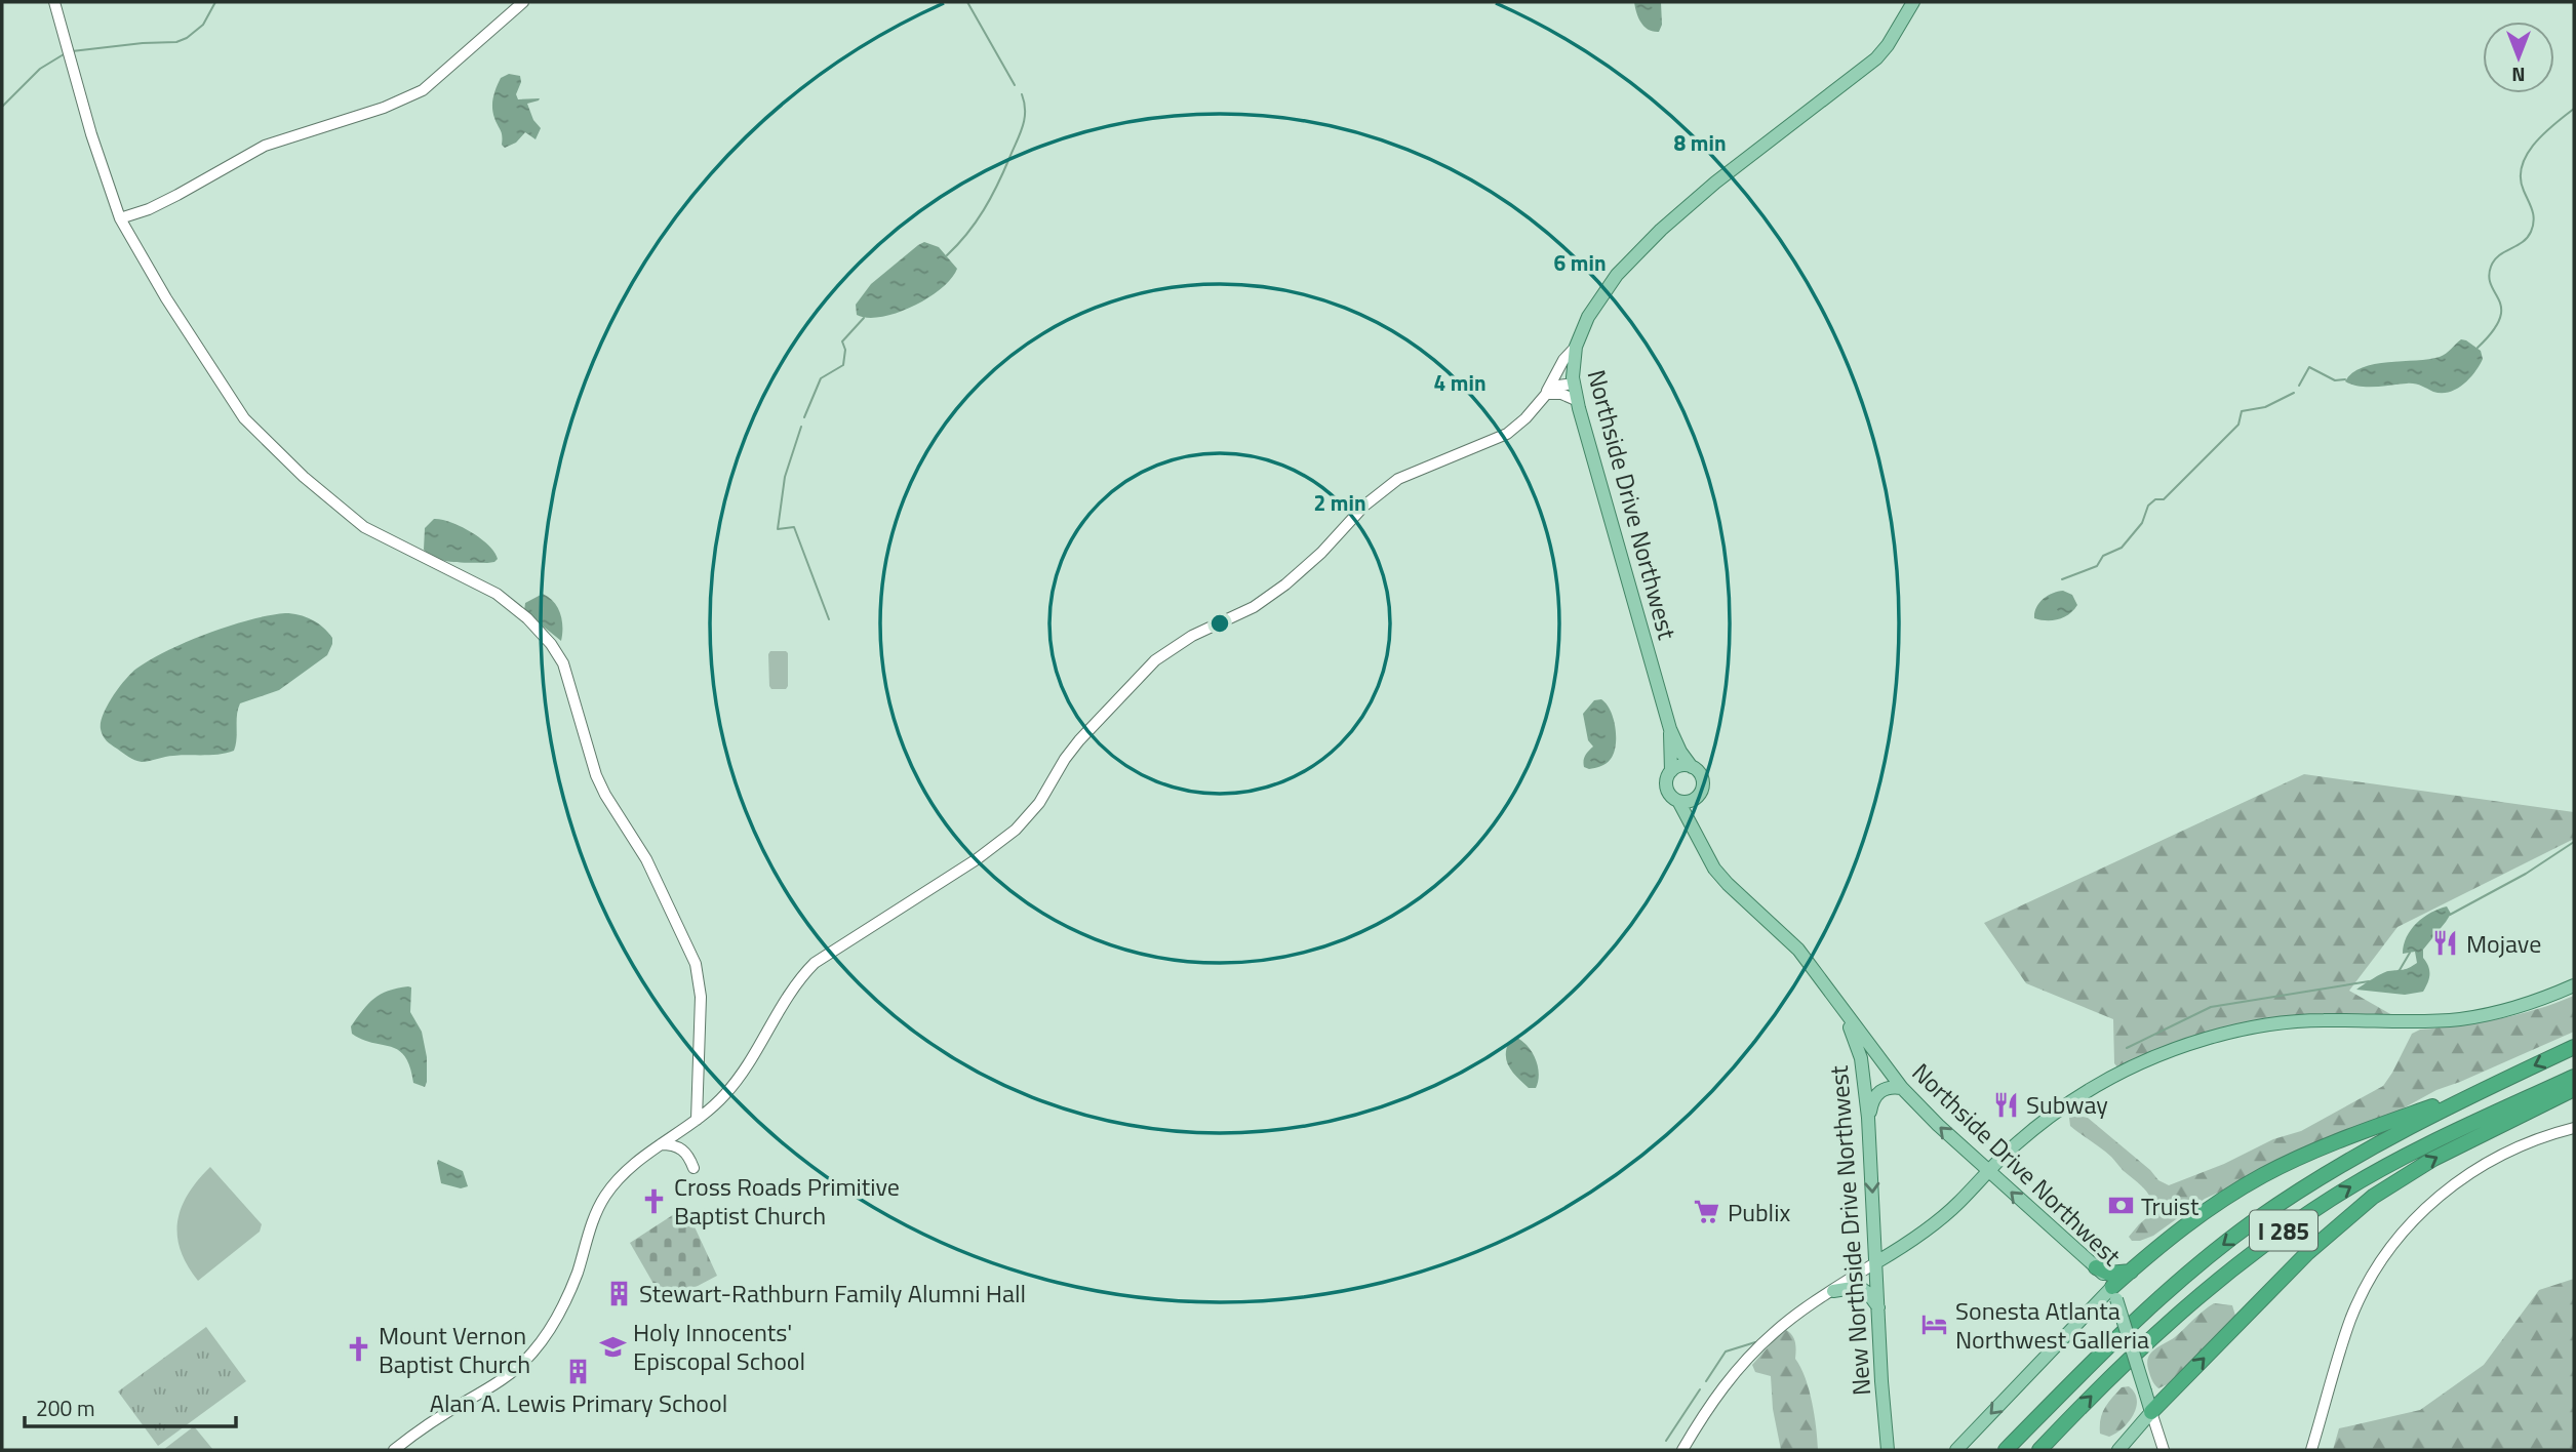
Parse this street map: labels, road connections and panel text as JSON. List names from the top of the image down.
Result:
{
  "streets": {
    "highway": ["I 285"],
    "main road": ["Northside Drive Northwest", "New Northside Drive Northwest"]
  },
  "crossings": [
    ["Northside Drive Northwest", "New Northside Drive Northwest"]
  ],
  "places": {
    "restaurant": ["Mojave", "Subway"],
    "church": ["Cross Roads Primitive Baptist Church", "Mount Vernon Baptist Church"],
    "bank": ["Truist"],
    "supermarket": ["Publix"],
    "building": ["Stewart-Rathburn Family Alumni Hall", "Alan A. Lewis Primary School"],
    "hotel": ["Sonesta Atlanta Northwest Galleria"],
    "school or university": ["Holy Innocents' Episcopal School"]
  },
  "scale_bar": "200 m",
  "north": "bottom",
  "rings": [
    "8 min",
    "6 min",
    "4 min",
    "2 min"
  ]
}
